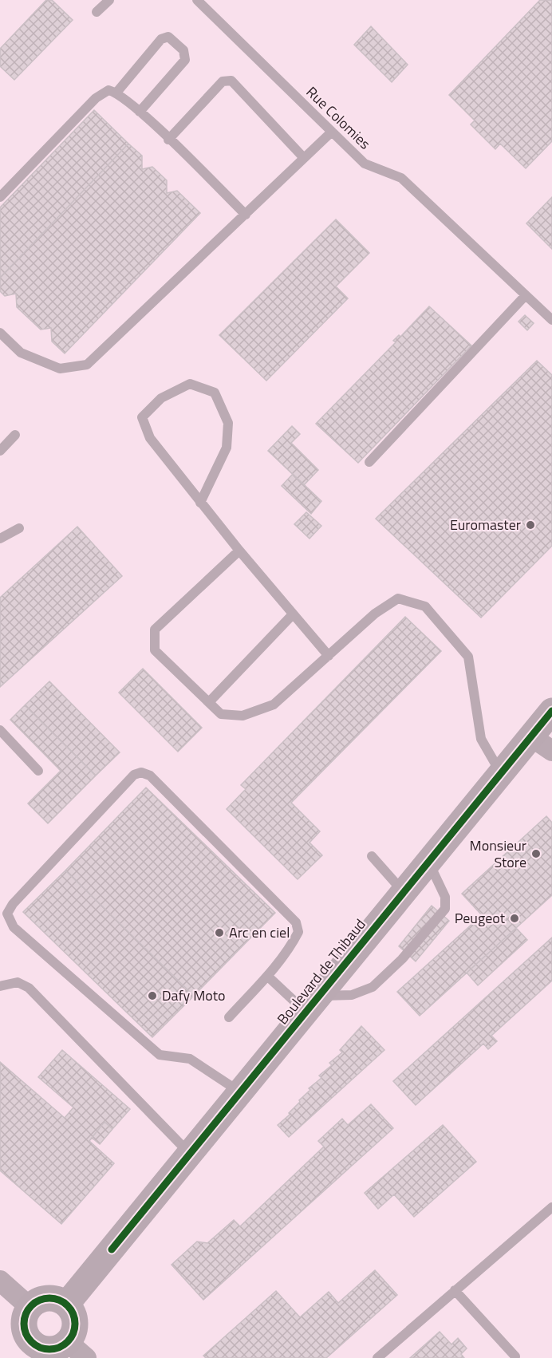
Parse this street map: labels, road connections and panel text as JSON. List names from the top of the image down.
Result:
{
  "streets": {
    "street": ["Boulevard de Thibaud"],
    "lane": ["Rue Colomies"]
  },
  "places": [
    "Euromaster",
    "Monsieur Store",
    "Peugeot",
    "Arc en ciel",
    "Dafy Moto"
  ]
}
